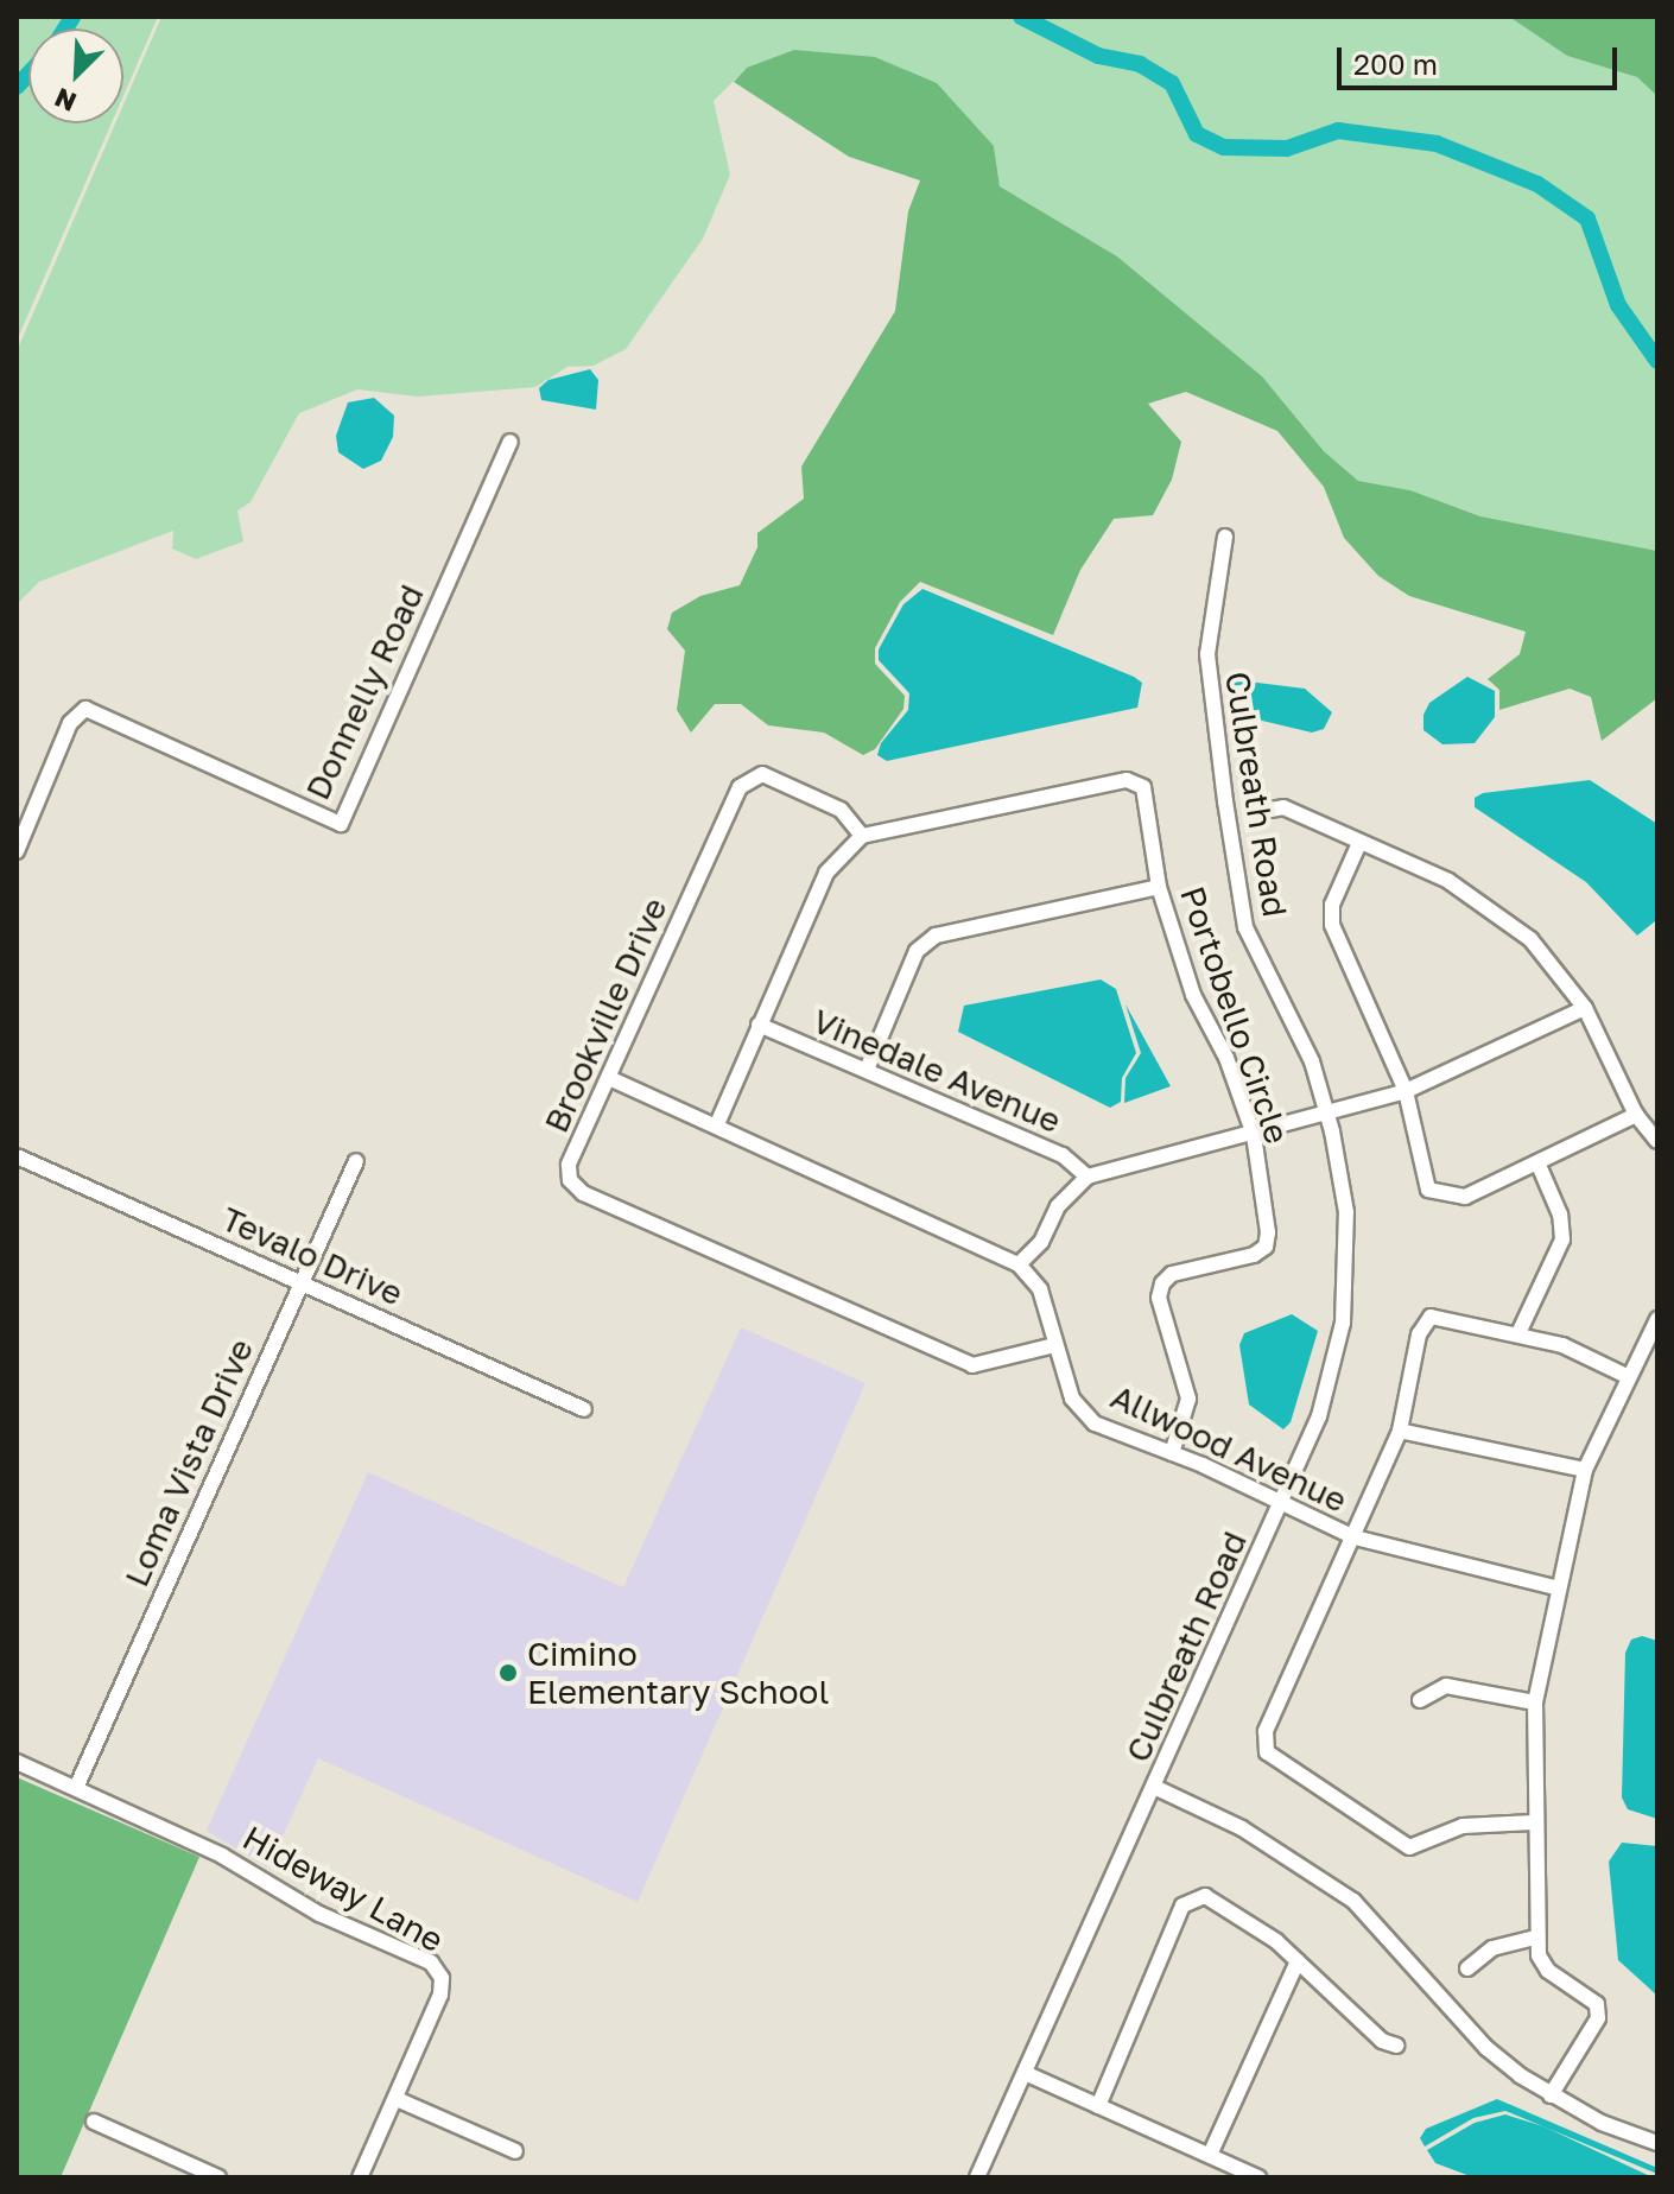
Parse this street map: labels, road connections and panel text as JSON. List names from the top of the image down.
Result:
{
  "streets": {
    "street": [
      "Donnelly Road",
      "Culbreath Road",
      "Brookville Drive",
      "Portobello Circle",
      "Vinedale Avenue",
      "Tevalo Drive",
      "Allwood Avenue",
      "Loma Vista Drive",
      "Hideway Lane"
    ]
  },
  "crossings": [
    ["Culbreath Road", "Allwood Avenue"],
    ["Brookville Drive", "Portobello Circle"],
    ["Brookville Drive", "Allwood Avenue"],
    ["Portobello Circle", "Allwood Avenue"],
    ["Tevalo Drive", "Loma Vista Drive"],
    ["Loma Vista Drive", "Hideway Lane"]
  ],
  "places": ["Cimino Elementary School"],
  "scale_bar": "200 m",
  "north": "bottom left"
}
